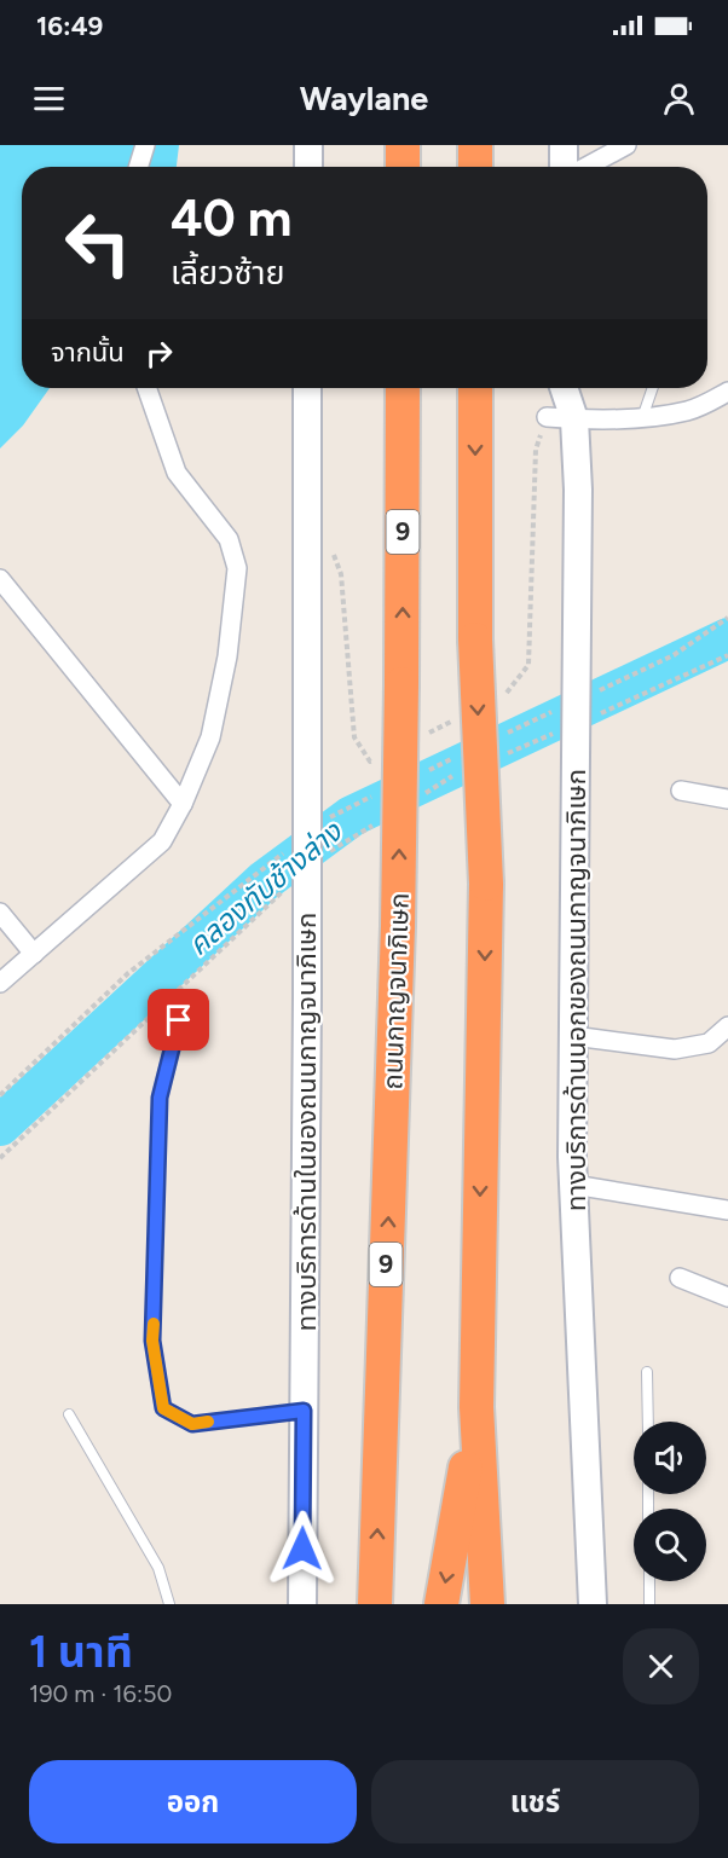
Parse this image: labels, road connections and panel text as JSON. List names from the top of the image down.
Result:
{
  "streets": {
    "highway": ["9", "ถนนกาญจนาภิเษก"],
    "main road": ["ทางบริการด้านนอกของถนนกาญจนาภิเษก", "ทางบริการด้านในของถนนกาญจนาภิเษก"]
  },
  "water": ["คลองทับช้างล่าง"],
  "page": {
    "status": "16:49",
    "header": "Waylane",
    "turn": ["40 m", "เลี้ยวซ้าย"],
    "then": "จากนั้น",
    "heading": ["1 นาที", "190 m · 16:50"],
    "buttons": ["ออก", "แชร์"]
  }
}
